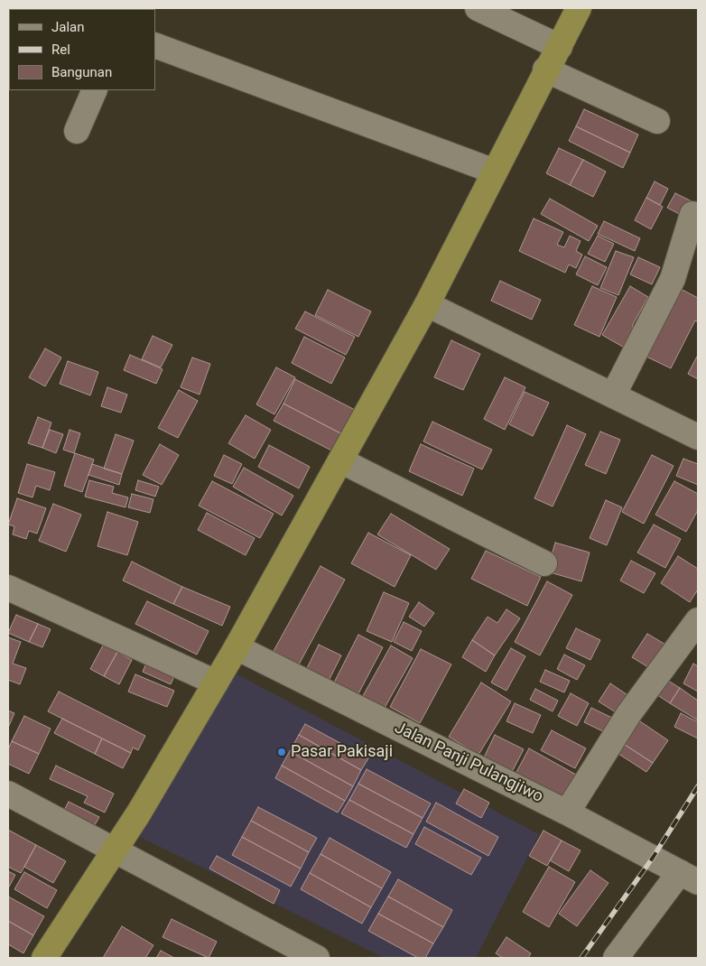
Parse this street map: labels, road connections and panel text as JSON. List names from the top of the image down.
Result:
{
  "streets": {
    "street": ["Jalan Panji Pulangjiwo"]
  },
  "places": ["Pasar Pakisaji"],
  "legend": ["Jalan", "Rel", "Bangunan"]
}
